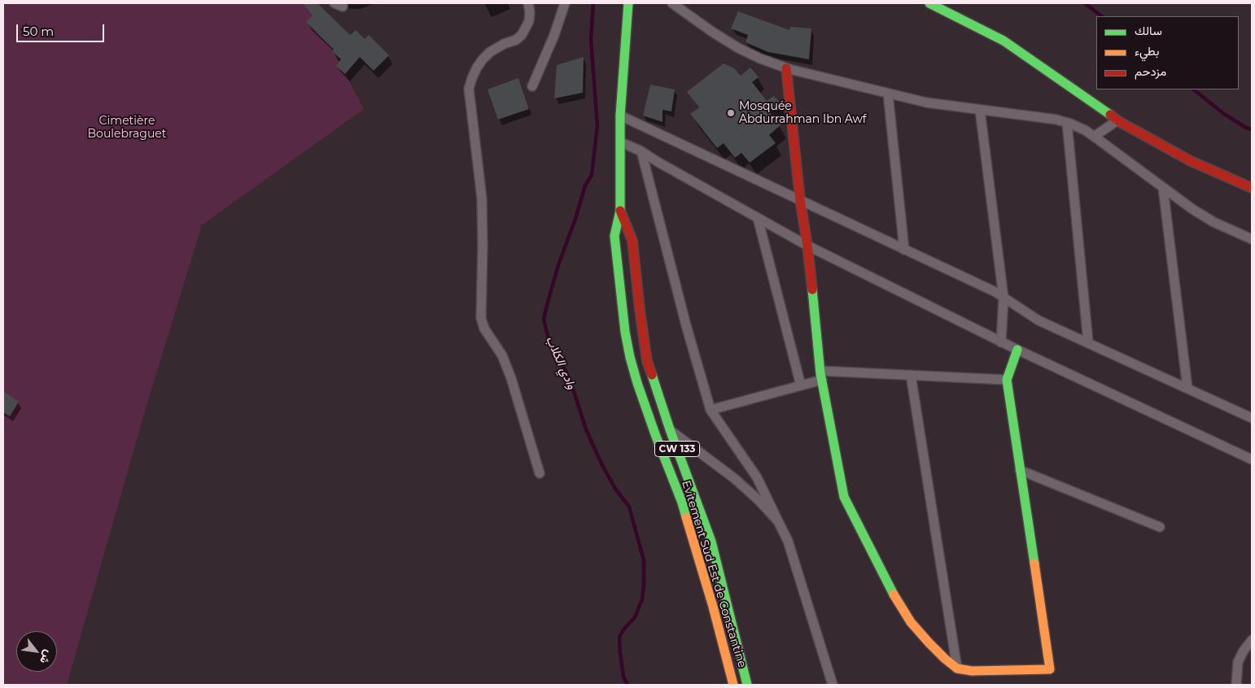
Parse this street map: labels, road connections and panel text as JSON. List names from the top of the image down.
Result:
{
  "streets": {
    "main road": ["CW 133", "Evitement Sud Est de Constantine"]
  },
  "water": ["وادي الكلاب"],
  "parks": ["Cimetière Boulebraguet"],
  "places": ["Mosquée Abdurrahman Ibn Awf"],
  "legend": ["سالك", "بطيء", "مزدحم"],
  "scale_bar": "50 m",
  "north": "bottom right"
}
